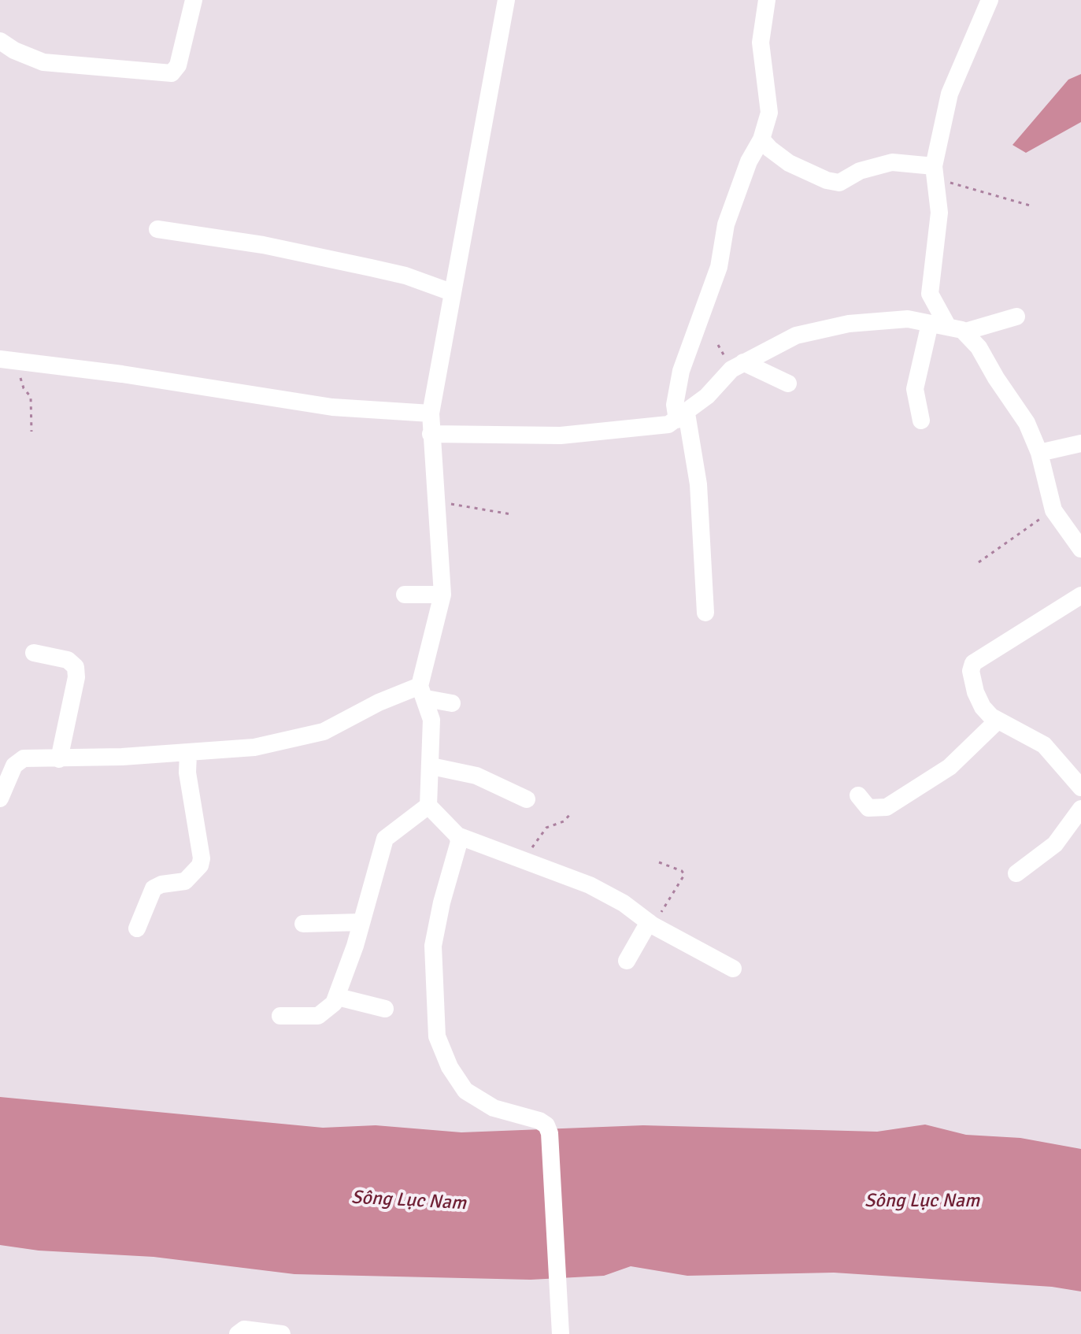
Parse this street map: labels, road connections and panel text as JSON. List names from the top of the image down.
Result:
{
  "water": ["Sông Lục Nam"]
}
